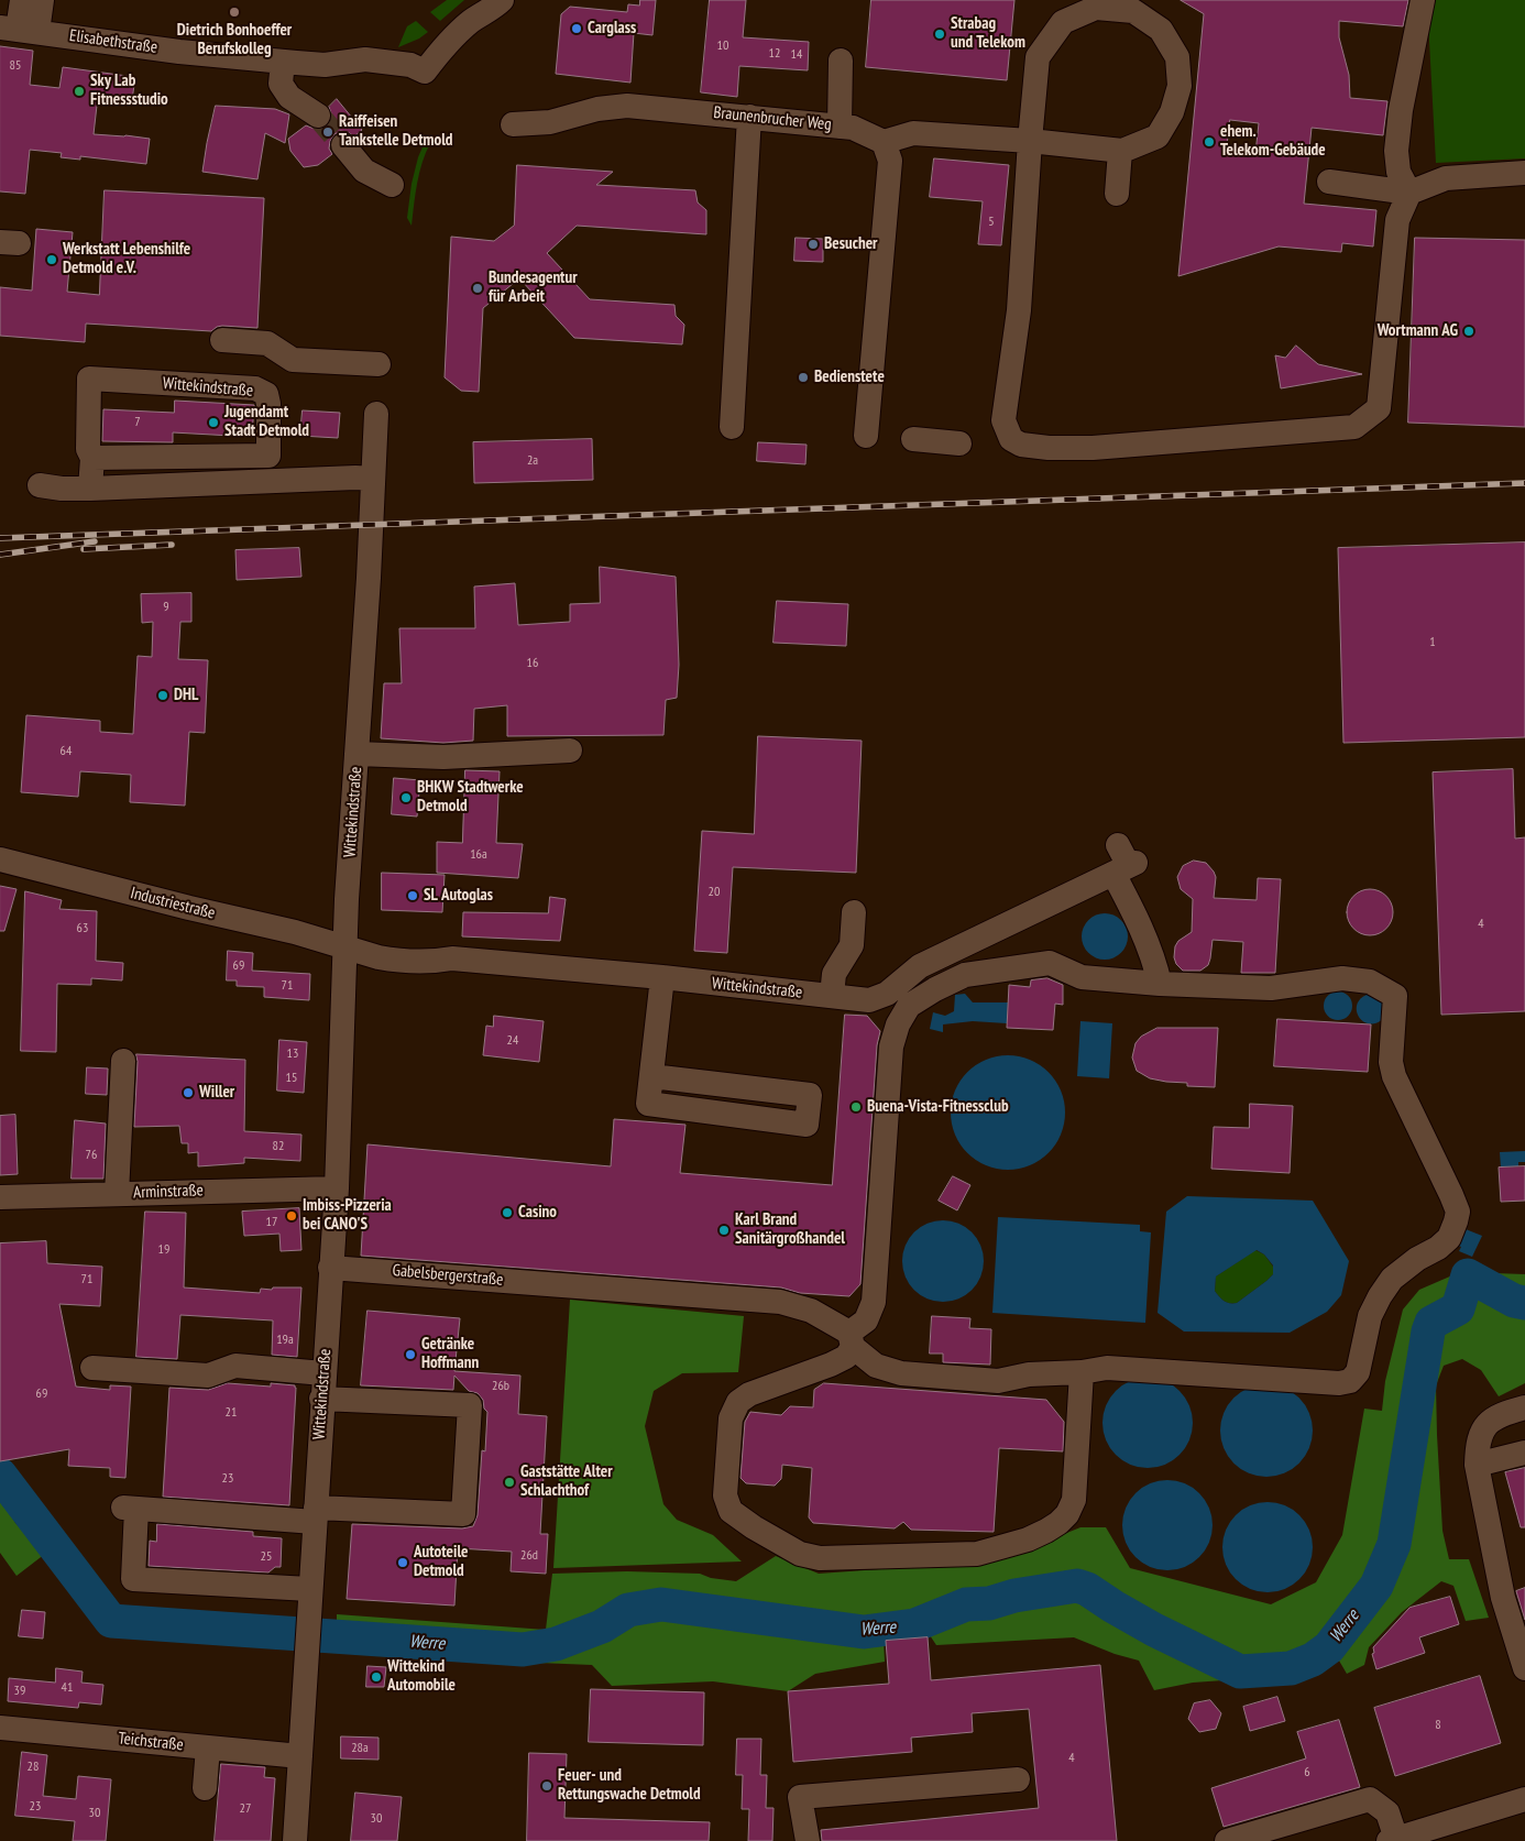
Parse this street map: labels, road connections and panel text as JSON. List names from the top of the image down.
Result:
{
  "streets": {
    "street": [
      "Elisabethstraße",
      "Braunenbrucher Weg",
      "Wittekindstraße",
      "Industriestraße",
      "Arminstraße",
      "Gabelsbergerstraße",
      "Teichstraße"
    ]
  },
  "crossings": [
    ["Wittekindstraße", "Industriestraße"],
    ["Wittekindstraße", "Arminstraße"],
    ["Wittekindstraße", "Gabelsbergerstraße"],
    ["Wittekindstraße", "Teichstraße"]
  ],
  "water": ["Werre"],
  "places": [
    "Dietrich Bonhoeffer Berufskolleg",
    "Carglass",
    "Strabag und Telekom",
    "Sky Lab Fitnessstudio",
    "Raiffeisen Tankstelle Detmold",
    "ehem. Telekom-Gebäude",
    "Besucher",
    "Werkstatt Lebenshilfe Detmold e.V.",
    "Bundesagentur für Arbeit",
    "Wortmann AG",
    "Bedienstete",
    "Jugendamt Stadt Detmold",
    "DHL",
    "BHKW Stadtwerke Detmold",
    "SL Autoglas",
    "Willer",
    "Buena-Vista-Fitnessclub",
    "Casino",
    "Imbiss-Pizzeria bei CANO'S",
    "Karl Brand Sanitärgroßhandel",
    "Getränke Hoffmann",
    "Gaststätte Alter Schlachthof",
    "Autoteile Detmold",
    "Wittekind Automobile",
    "Feuer- und Rettungswache Detmold"
  ],
  "house_numbers": [
    "10",
    "12",
    "14",
    "85",
    "5",
    "7",
    "2a",
    "9",
    "1",
    "16",
    "64",
    "16a",
    "20",
    "4",
    "63",
    "69",
    "71",
    "24",
    "13",
    "15",
    "82",
    "76",
    "17",
    "19",
    "71",
    "19a",
    "26b",
    "69",
    "21",
    "23",
    "26d",
    "25",
    "41",
    "39",
    "8",
    "28a",
    "4",
    "28",
    "6",
    "23",
    "27",
    "30",
    "30"
  ]
}
